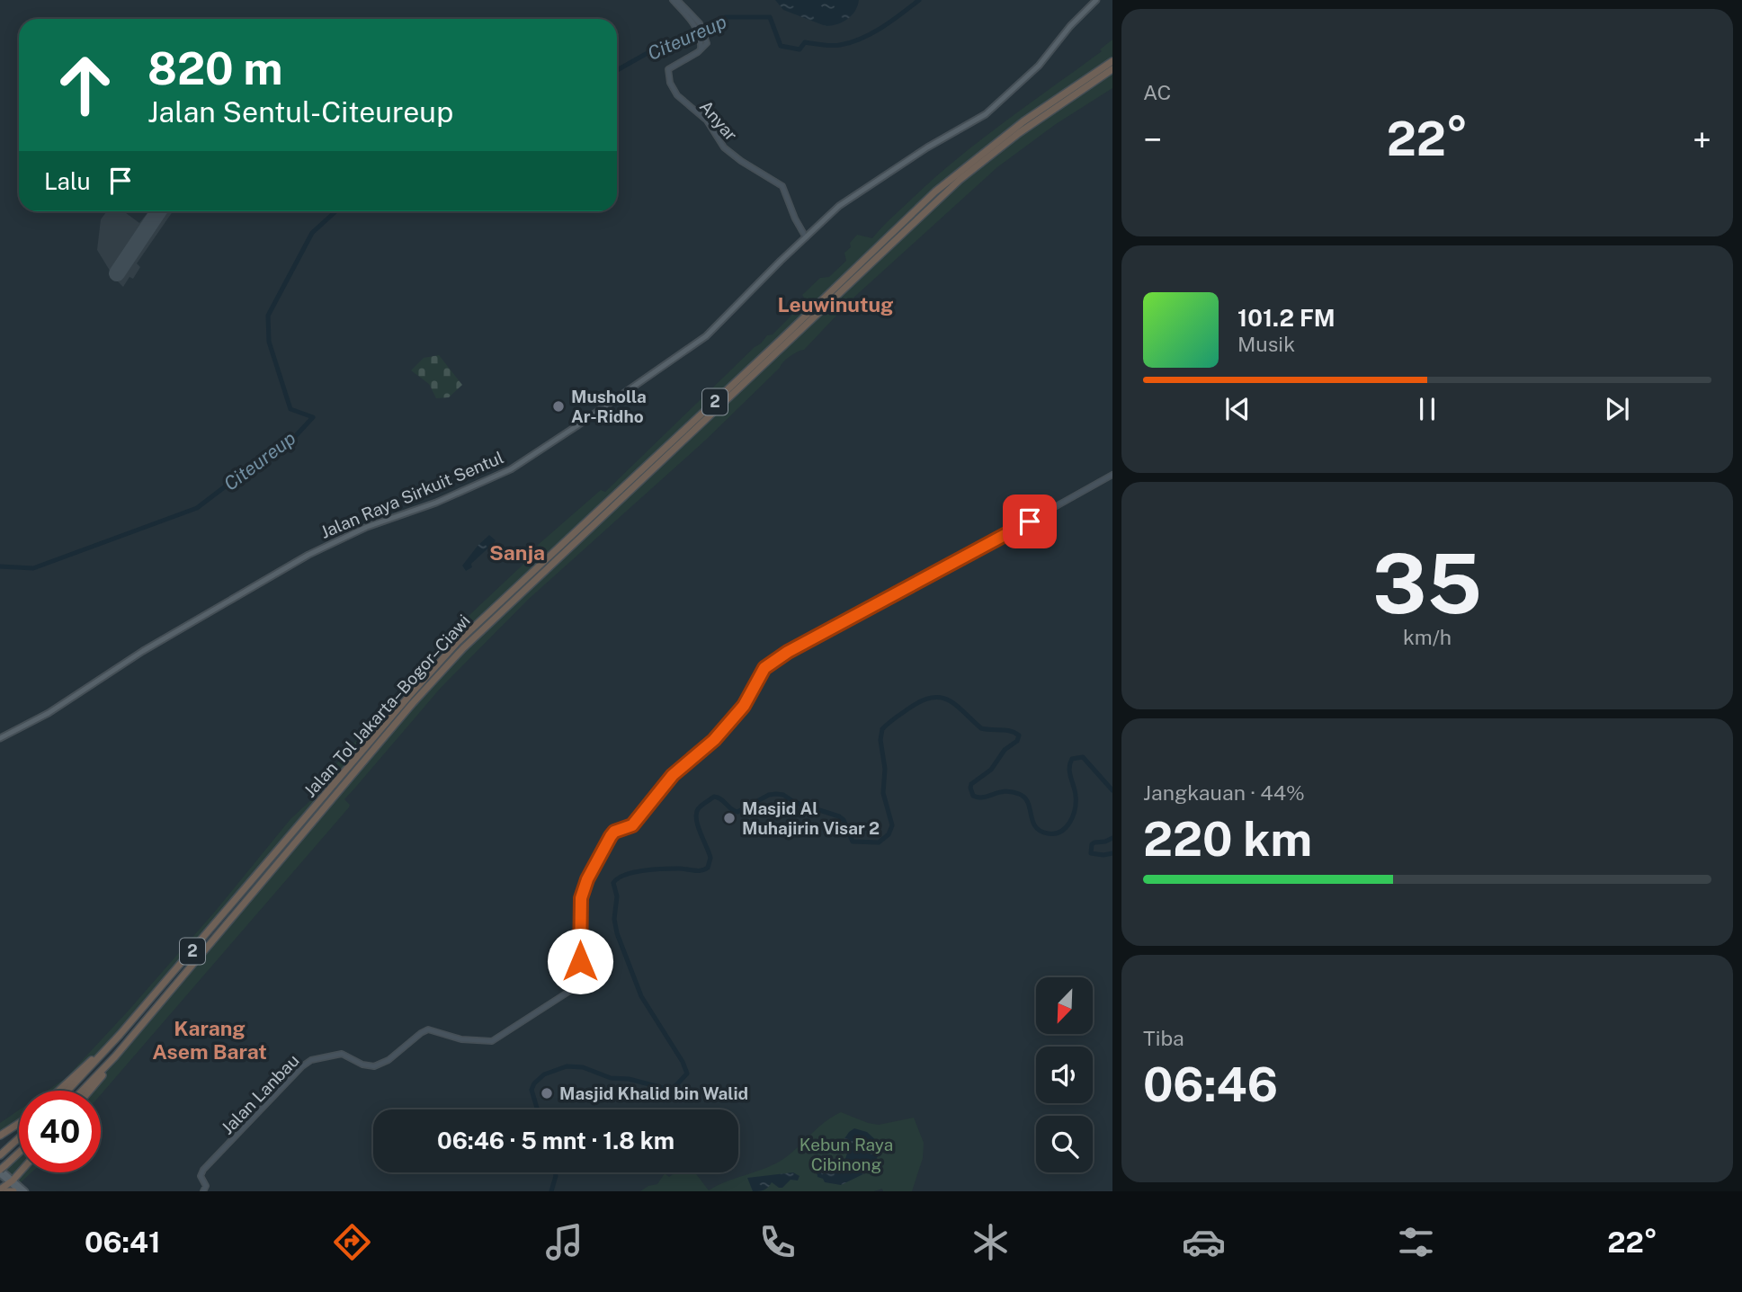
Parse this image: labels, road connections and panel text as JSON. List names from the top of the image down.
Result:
{
  "streets": {
    "highway": ["2", "Jalan Tol Jakarta–Bogor–Ciawi"],
    "main road": ["Jalan Raya Sirkuit Sentul"],
    "street": ["Anyar", "Jalan Lanbau"]
  },
  "crossings": [
    ["Anyar", "Jalan Raya Sirkuit Sentul"]
  ],
  "districts": ["Leuwinutug", "Sanja", "Karang Asem Barat"],
  "water": ["Citeureup"],
  "parks": ["Kebun Raya Cibinong"],
  "places": ["Musholla Ar-Ridho", "Masjid Al Muhajirin Visar 2", "Masjid Khalid bin Walid"],
  "north": "bottom left",
  "page": {
    "tile": [
      "AC",
      ["35", "km/h"],
      ["Jangkauan · 44%", "220 km"],
      ["Tiba", "06:46"]
    ],
    "turn": ["820 m", "Jalan Sentul-Citeureup"],
    "heat": ["−", "22°", "+"],
    "then": "Lalu",
    "song": ["101.2 FM", "Musik"],
    "limit": "40",
    "trip": "06:46 · 5 mnt · 1.8 km",
    "tabs": ["06:41", "22°"]
  }
}
